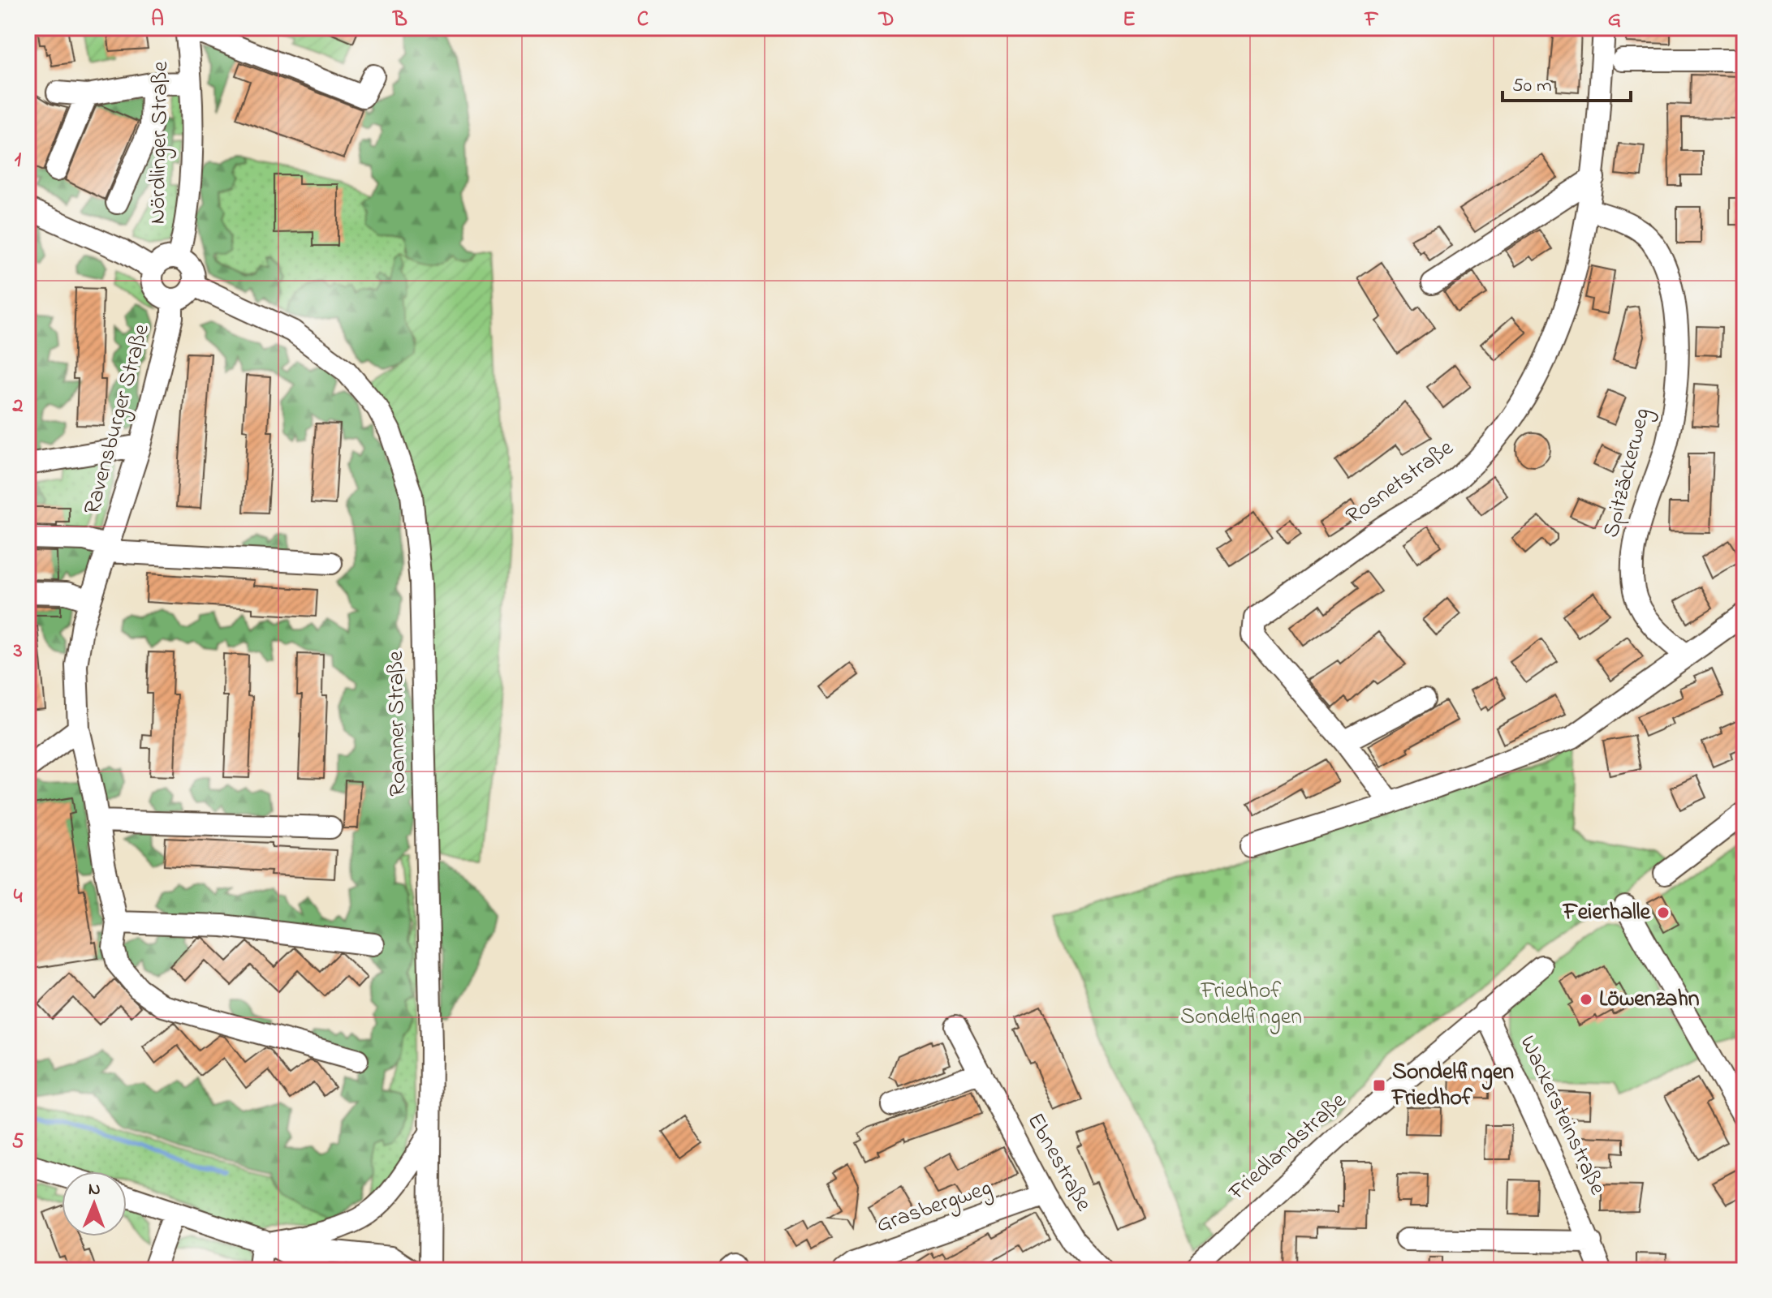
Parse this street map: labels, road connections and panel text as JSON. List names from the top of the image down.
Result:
{
  "streets": {
    "street": [
      "Nördlinger Straße",
      "Ravensburger Straße",
      "Spitzäckerweg",
      "Rosnetstraße",
      "Roanner Straße",
      "Wackersteinstraße",
      "Friedlandstraße",
      "Ebnestraße",
      "Grasbergweg"
    ]
  },
  "crossings": [
    ["Nördlinger Straße", "Ravensburger Straße"],
    ["Nördlinger Straße", "Roanner Straße"],
    ["Ravensburger Straße", "Roanner Straße"],
    ["Spitzäckerweg", "Rosnetstraße"],
    ["Wackersteinstraße", "Friedlandstraße"],
    ["Ebnestraße", "Grasbergweg"]
  ],
  "parks": ["Friedhof Sondelfingen"],
  "places": {
    "other": ["Feierhalle", "Löwenzahn"],
    "transit": ["Sondelfingen Friedhof"]
  },
  "scale_bar": "50 m",
  "north": "top",
  "grid": {
    "columns": [
      "A",
      "B",
      "C",
      "D",
      "E",
      "F",
      "G"
    ],
    "rows": [
      "1",
      "2",
      "3",
      "4",
      "5"
    ]
  }
}
